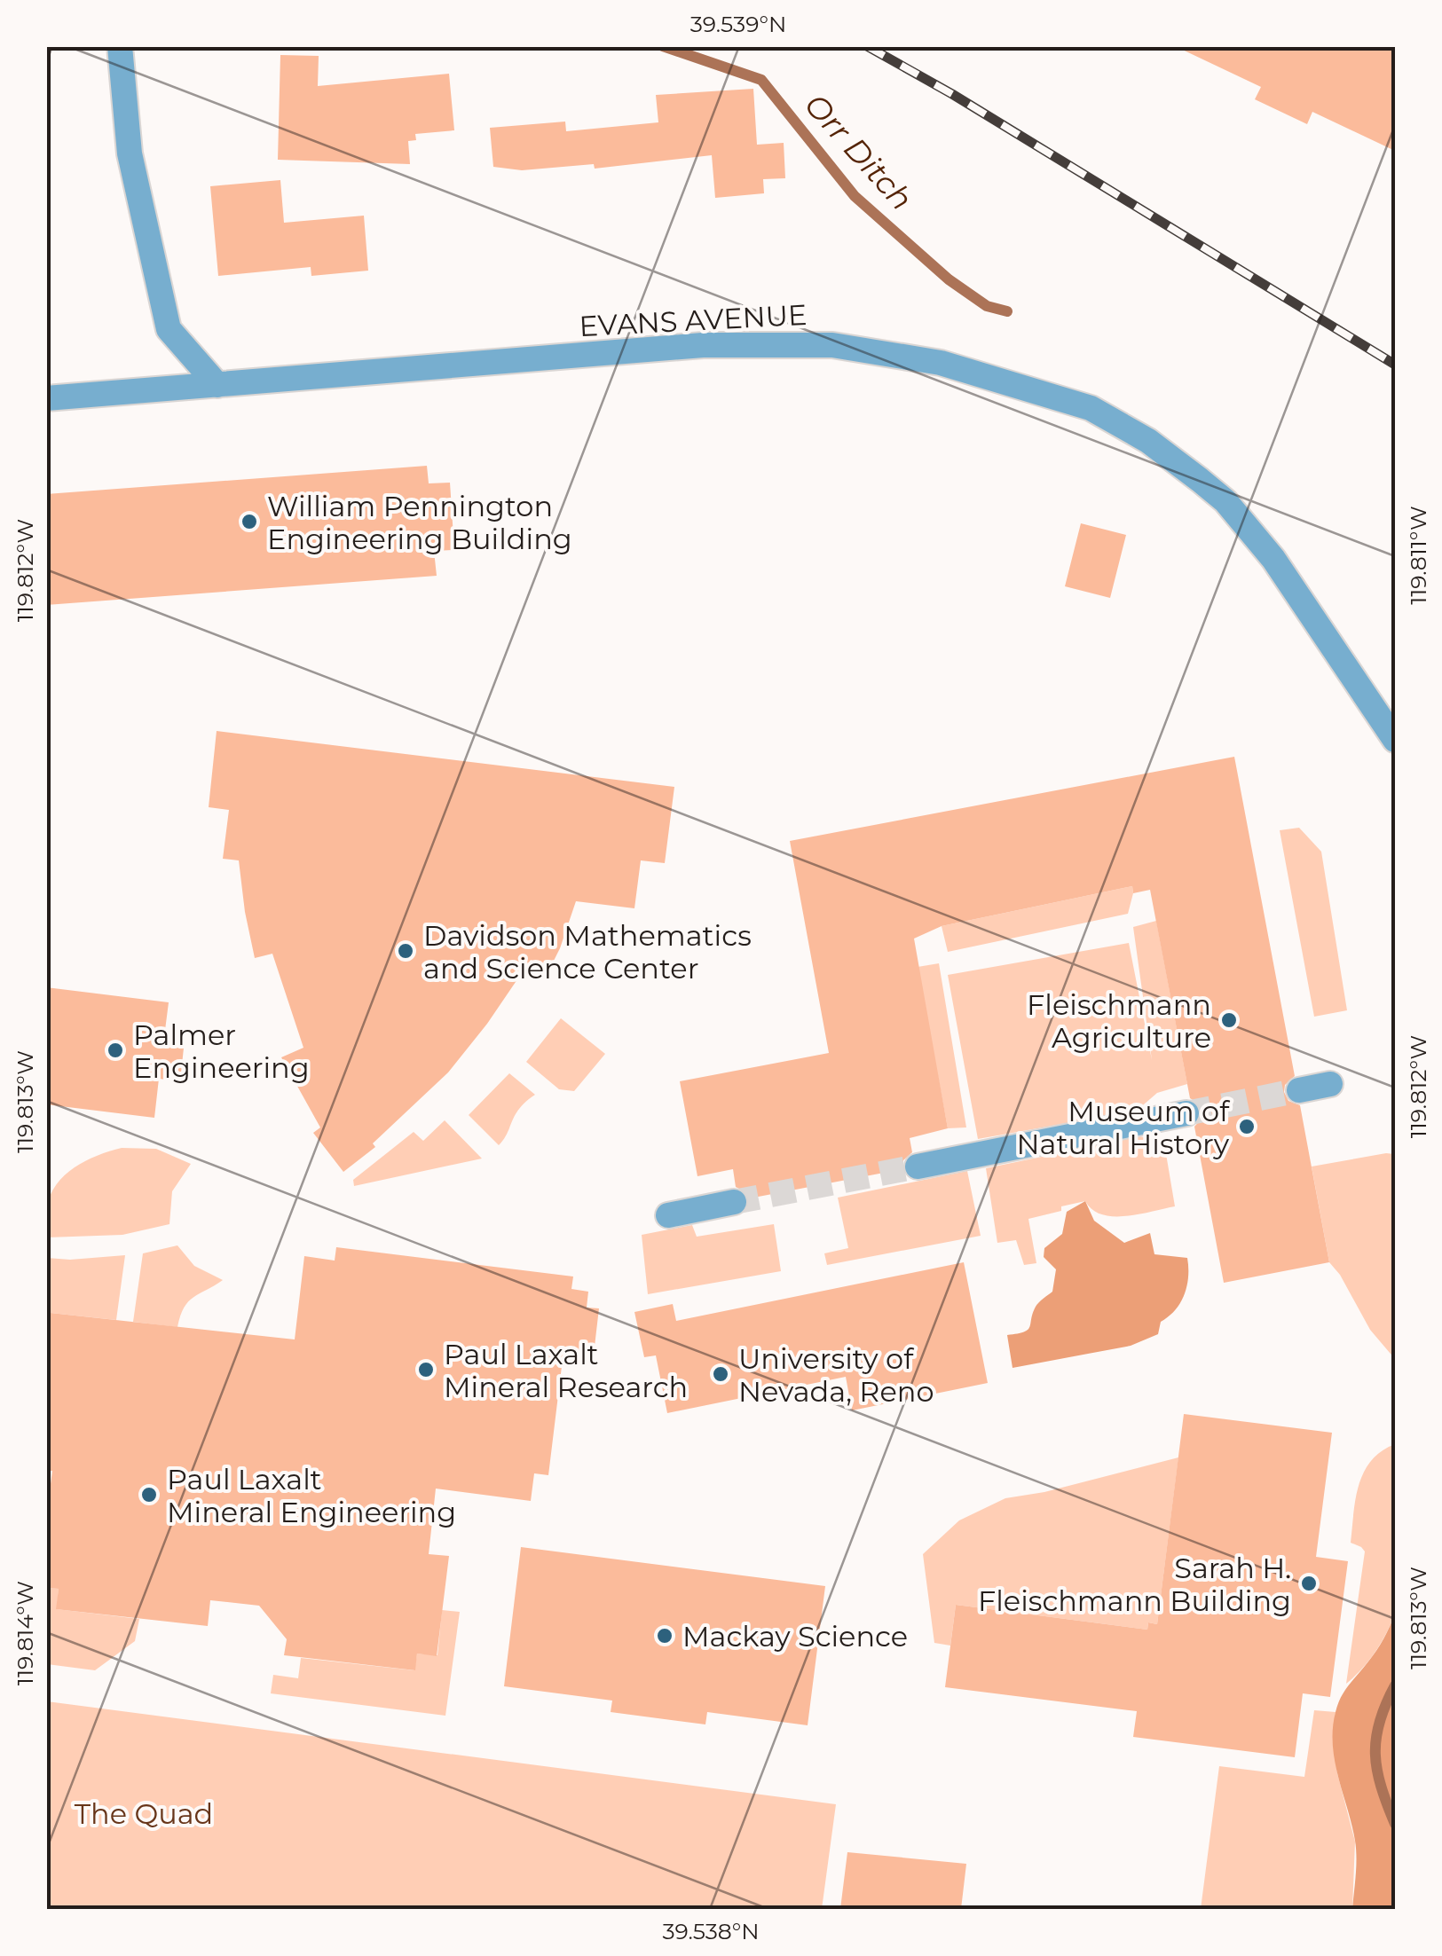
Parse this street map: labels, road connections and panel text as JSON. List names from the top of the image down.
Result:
{
  "streets": {
    "street": ["EVANS AVENUE"]
  },
  "water": ["Orr Ditch"],
  "parks": ["The Quad"],
  "places": [
    "William Pennington Engineering Building",
    "Davidson Mathematics and Science Center",
    "Fleischmann Agriculture",
    "Palmer Engineering",
    "Museum of Natural History",
    "Paul Laxalt Mineral Research",
    "University of Nevada, Reno",
    "Paul Laxalt Mineral Engineering",
    "Sarah H. Fleischmann Building",
    "Mackay Science"
  ],
  "coordinates": [
    "39.539°N",
    "119.811°W",
    "119.812°W",
    "119.813°W",
    "119.814°W",
    "39.538°N"
  ]
}
